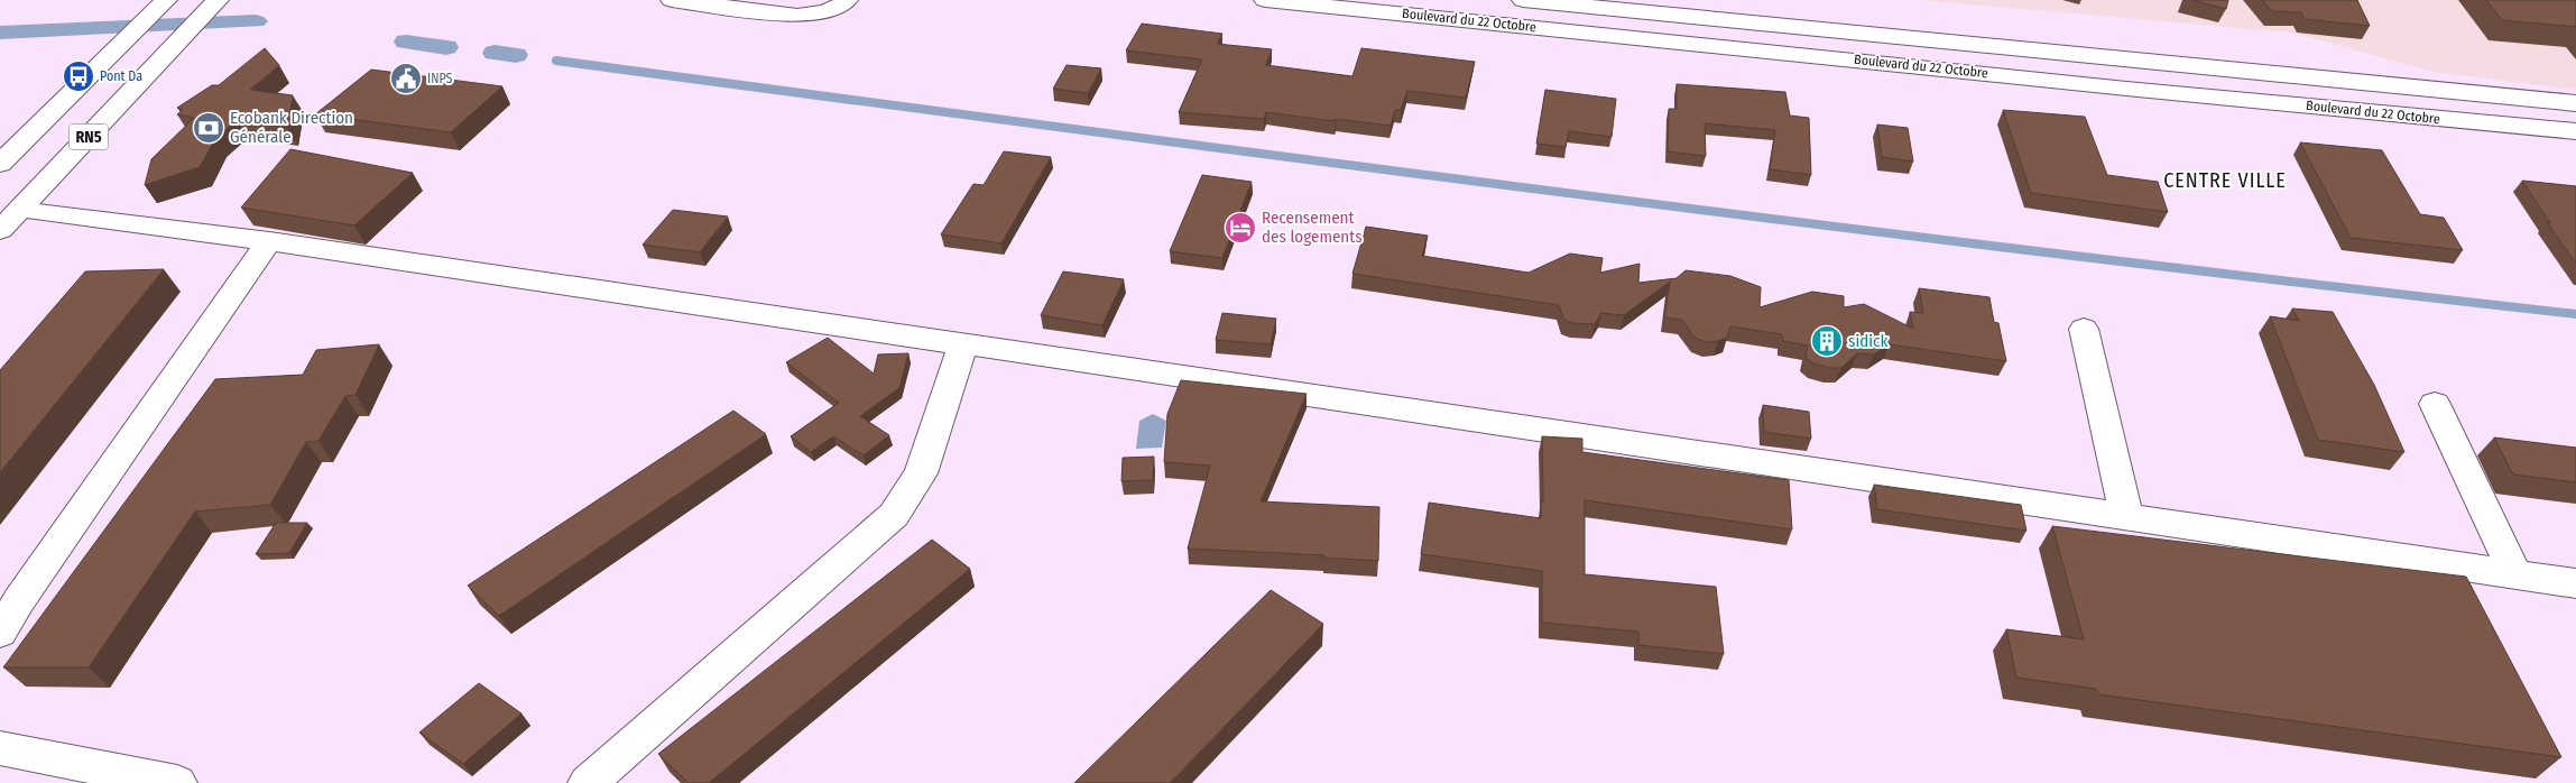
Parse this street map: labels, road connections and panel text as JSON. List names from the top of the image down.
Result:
{
  "streets": {
    "main road": ["Boulevard du 22 Octobre", "RN5"]
  },
  "districts": ["CENTRE VILLE"],
  "places": {
    "bus stop": ["Pont Da"],
    "public building": ["INPS"],
    "bank": ["Ecobank Direction Générale"],
    "hotel": ["Recensement des logements"],
    "building": ["sidick"]
  }
}
